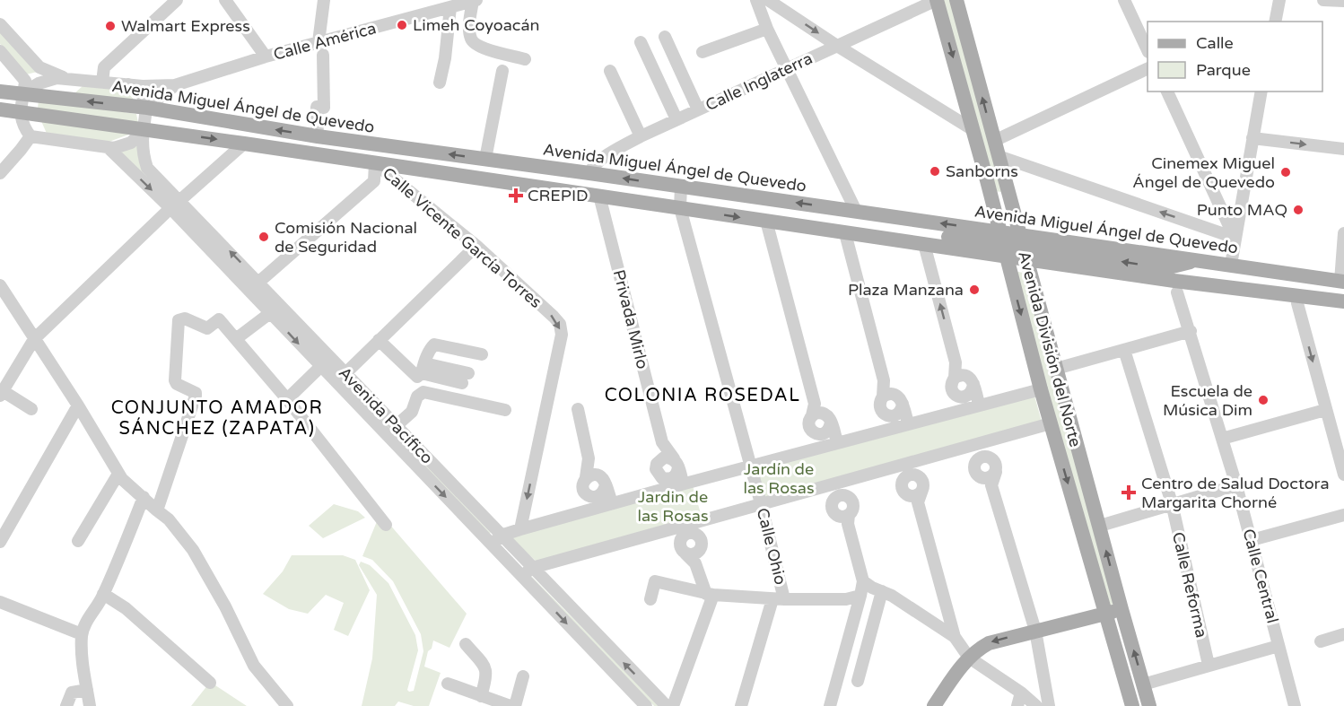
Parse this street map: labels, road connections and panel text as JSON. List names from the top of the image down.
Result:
{
  "streets": {
    "main road": ["Avenida Miguel Ángel de Quevedo", "Avenida División del Norte"],
    "street": [
      "Calle América",
      "Calle Inglaterra",
      "Calle Vicente García Torres",
      "Privada Mirlo",
      "Avenida Pacífico",
      "Calle Ohio",
      "Calle Central",
      "Calle Reforma"
    ]
  },
  "crossings": [
    ["Calle América", "Avenida Miguel Ángel de Quevedo"],
    ["Calle Inglaterra", "Avenida Miguel Ángel de Quevedo"],
    ["Calle Inglaterra", "Avenida División del Norte"],
    ["Avenida Miguel Ángel de Quevedo", "Calle Vicente García Torres"],
    ["Avenida Miguel Ángel de Quevedo", "Privada Mirlo"],
    ["Avenida Miguel Ángel de Quevedo", "Avenida División del Norte"],
    ["Avenida Miguel Ángel de Quevedo", "Avenida Pacífico"],
    ["Avenida Miguel Ángel de Quevedo", "Calle Ohio"]
  ],
  "districts": ["COLONIA ROSEDAL", "CONJUNTO AMADOR SÁNCHEZ (ZAPATA)"],
  "parks": ["Jardín de las Rosas", "Jardin de las Rosas"],
  "places": {
    "other": [
      "Limeh Coyoacán",
      "Walmart Express",
      "Sanborns",
      "Cinemex Miguel Ángel de Quevedo",
      "Punto MAQ",
      "Comisión Nacional de Seguridad",
      "Plaza Manzana",
      "Escuela de Música Dim"
    ],
    "health": ["CREPID", "Centro de Salud Doctora Margarita Chorné"]
  },
  "legend": ["Calle", "Parque"]
}
